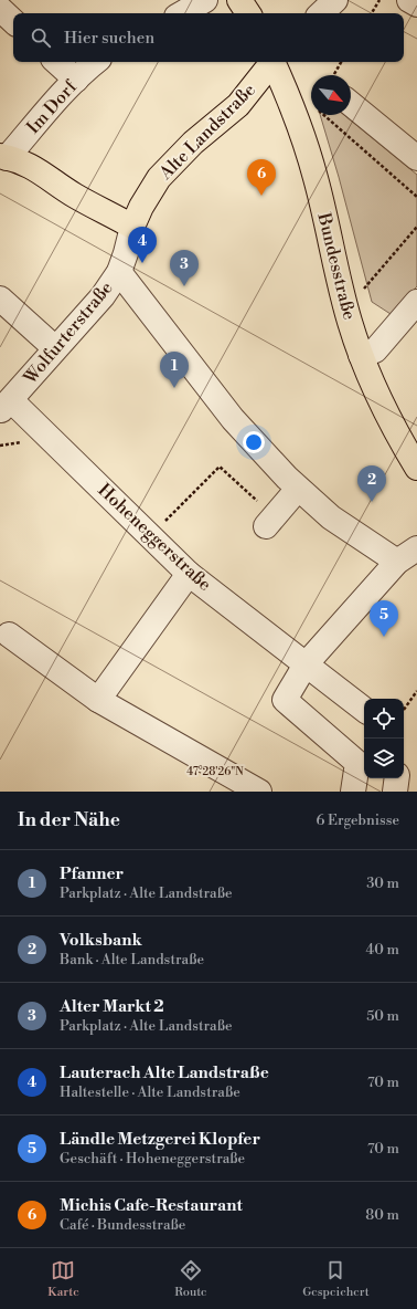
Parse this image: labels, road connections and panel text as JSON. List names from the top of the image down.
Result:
{
  "streets": {
    "main road": ["Alte Landstraße", "Bundesstraße"],
    "street": ["Im Dorf", "Wolfurterstraße", "Hoheneggerstraße"]
  },
  "crossings": [
    ["Alte Landstraße", "Wolfurterstraße"],
    ["Wolfurterstraße", "Hoheneggerstraße"]
  ],
  "north": "bottom right",
  "page": {
    "search": "Hier suchen",
    "pins": [
      "6",
      "4",
      "3",
      "1",
      "2",
      "5"
    ],
    "heading": ["In der Nähe", "6 Ergebnisse"],
    "list": [
      {
        "mark": "1",
        "name": "Pfanner",
        "note": "Parkplatz · Alte Landstraße",
        "value": "30 m"
      },
      {
        "mark": "2",
        "name": "Volksbank",
        "note": "Bank · Alte Landstraße",
        "value": "40 m"
      },
      {
        "mark": "3",
        "name": "Alter Markt 2",
        "note": "Parkplatz · Alte Landstraße",
        "value": "50 m"
      },
      {
        "mark": "4",
        "name": "Lauterach Alte Landstraße",
        "note": "Haltestelle · Alte Landstraße",
        "value": "70 m"
      },
      {
        "mark": "5",
        "name": "Ländle Metzgerei Klopfer",
        "note": "Geschäft · Hoheneggerstraße",
        "value": "70 m"
      },
      {
        "mark": "6",
        "name": "Michis Cafe-Restaurant",
        "note": "Café · Bundesstraße",
        "value": "80 m"
      }
    ],
    "nav": ["Karte", "Route", "Gespeichert"]
  },
  "coordinates": ["47°28'26\"N"]
}
